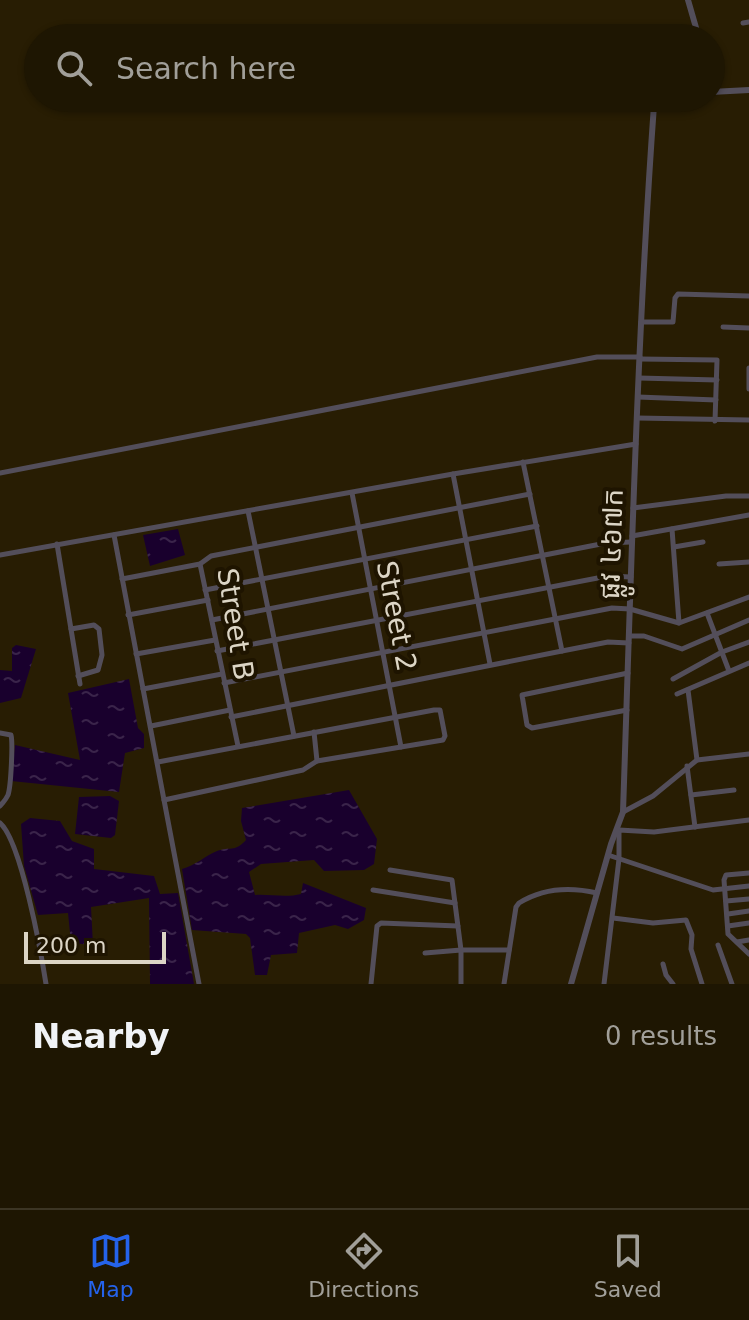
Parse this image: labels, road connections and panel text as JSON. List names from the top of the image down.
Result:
{
  "streets": {
    "street": ["ផ្លូវ ៤៦៧ក", "Street 2", "Street B"]
  },
  "crossings": [
    ["Street 2", "Street B"]
  ],
  "scale_bar": "200 m",
  "page": {
    "search": "Search here",
    "scale": "200 m",
    "heading": ["Nearby", "0 results"],
    "nav": ["Map", "Directions", "Saved"]
  }
}
